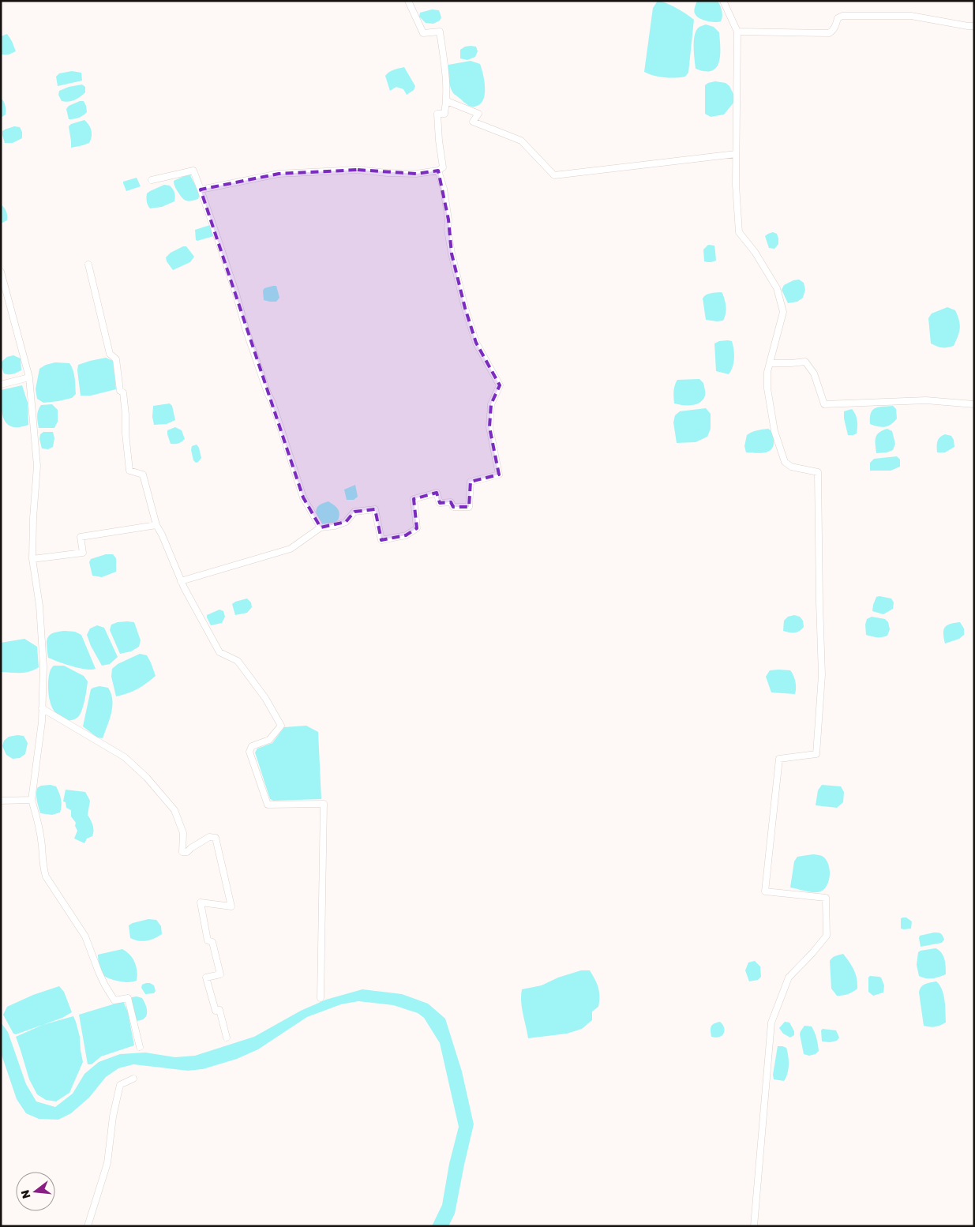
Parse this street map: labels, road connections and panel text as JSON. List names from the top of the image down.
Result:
{
  "north": "left"
}
